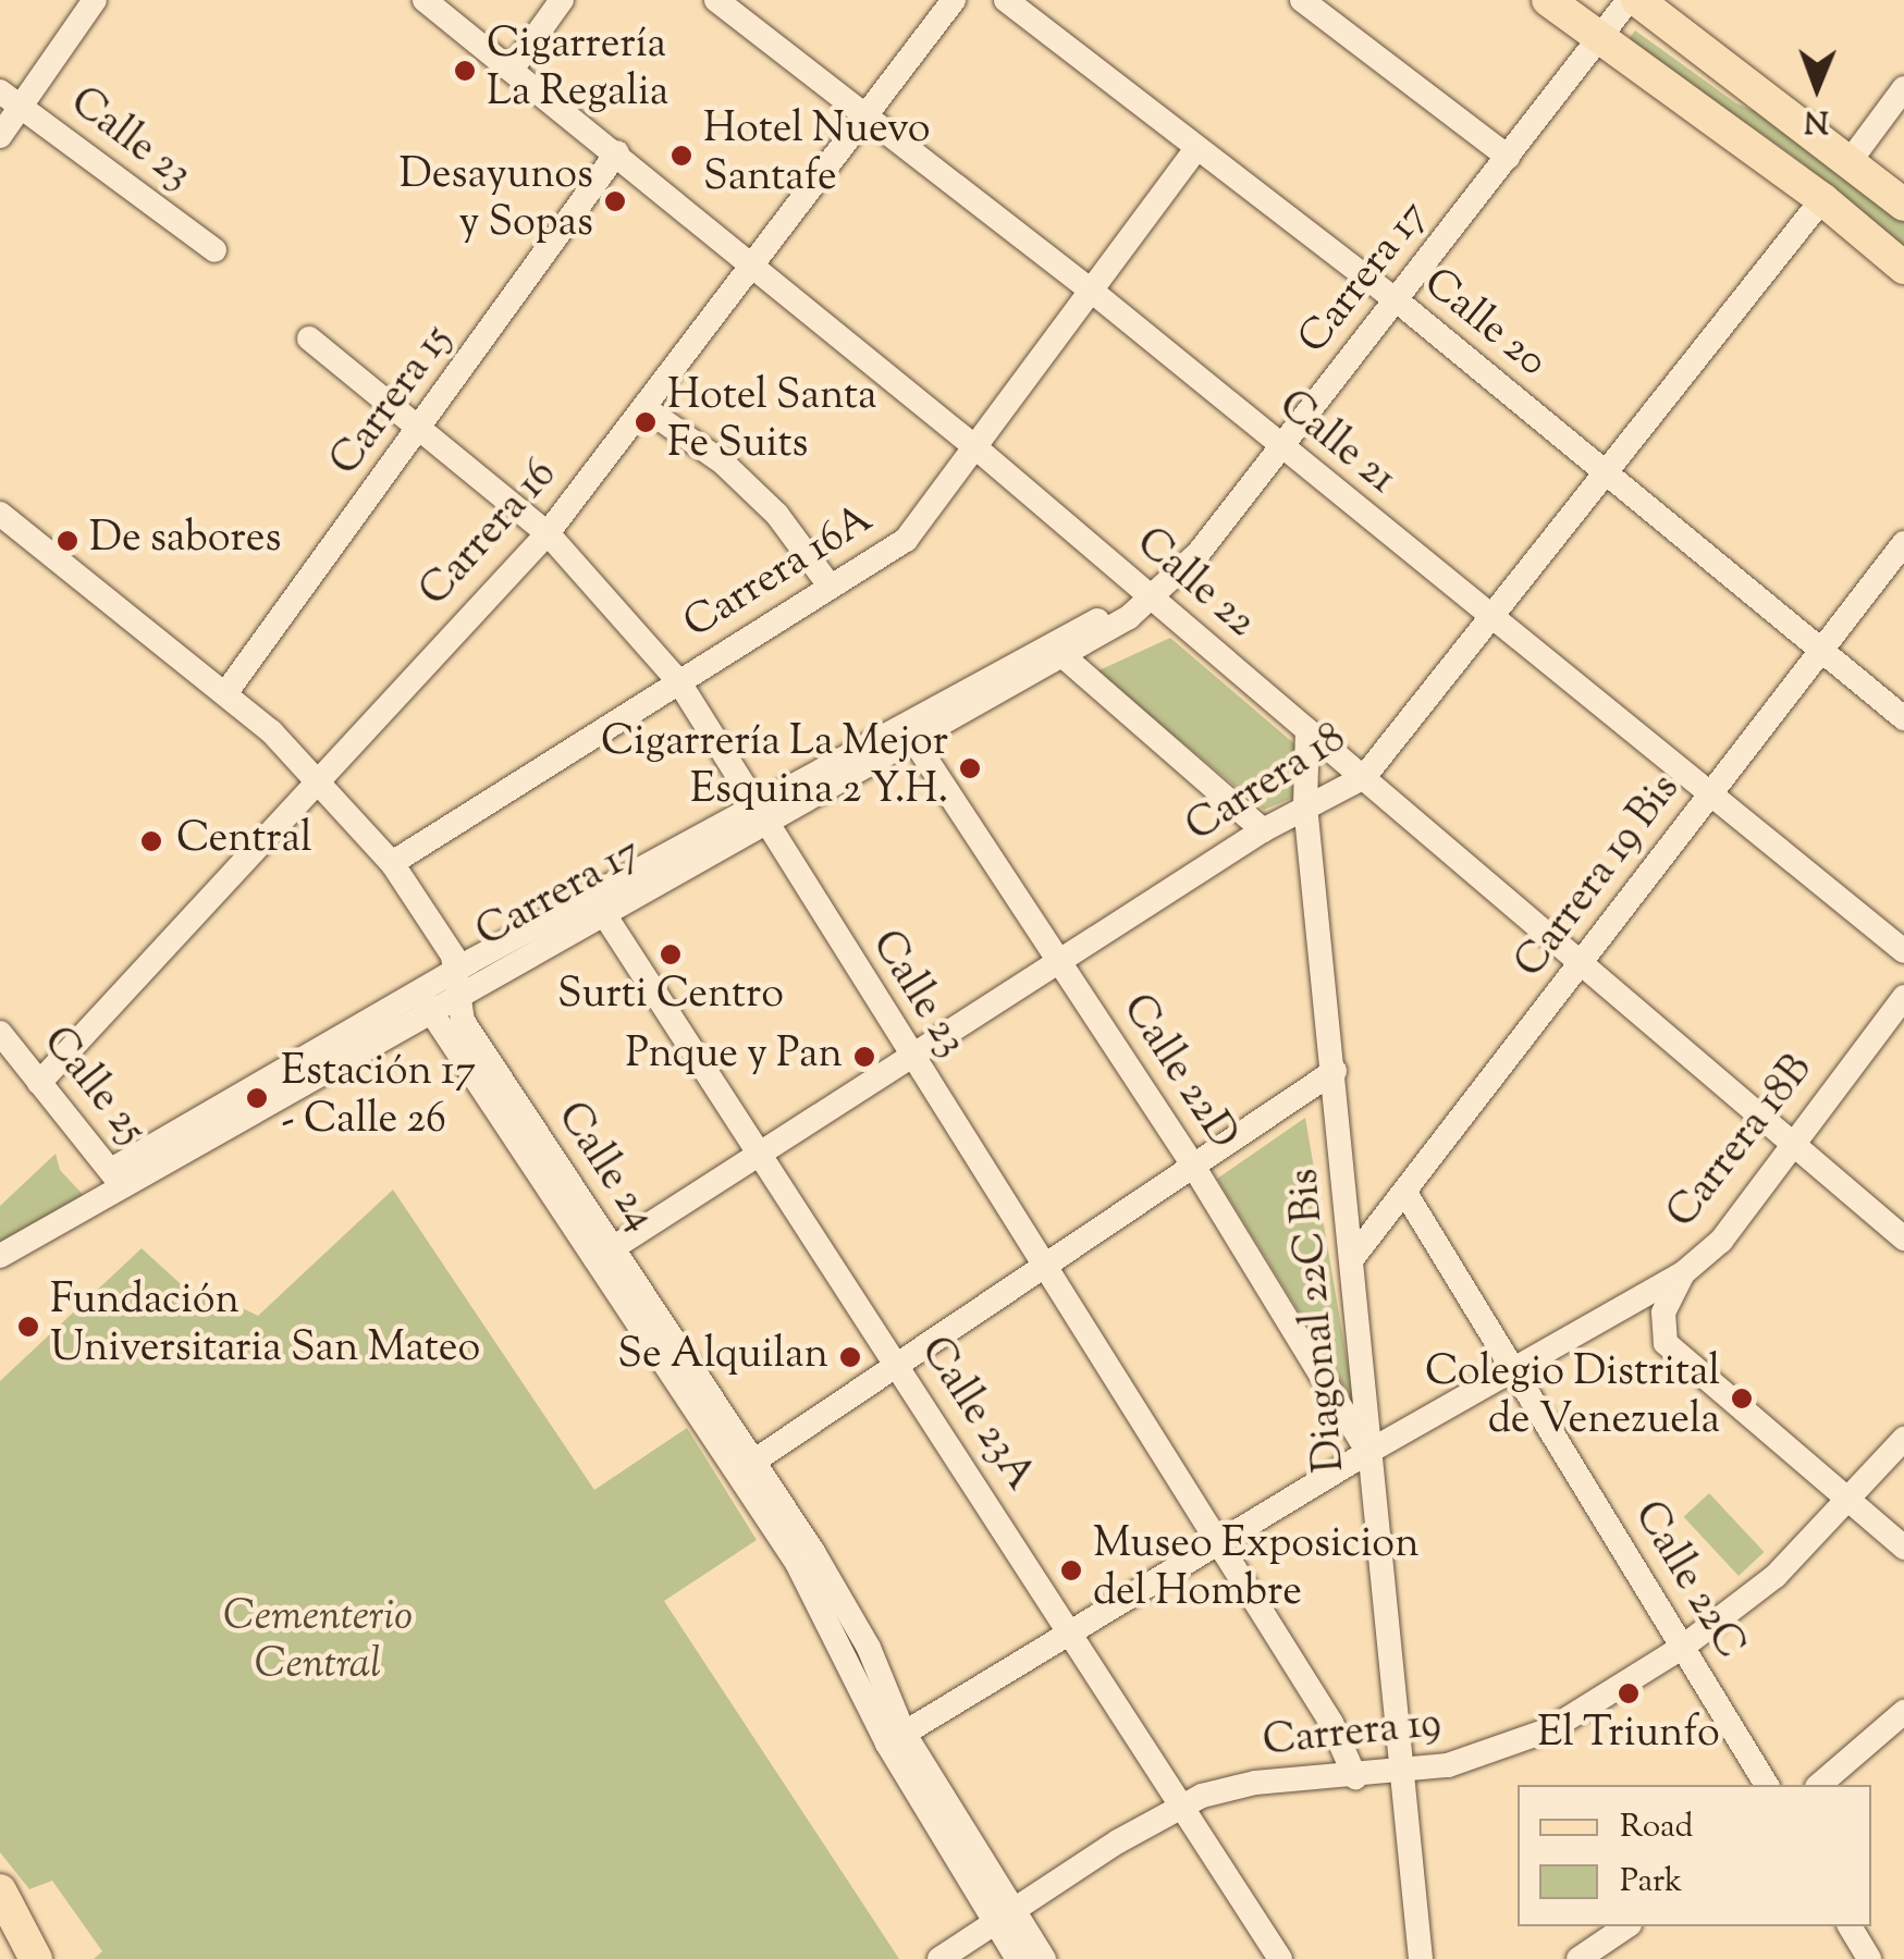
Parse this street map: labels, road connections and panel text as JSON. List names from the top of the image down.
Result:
{
  "streets": {
    "street": [
      "Calle 23",
      "Carrera 17",
      "Calle 20",
      "Carrera 15",
      "Calle 21",
      "Carrera 16",
      "Carrera 16A",
      "Calle 22",
      "Carrera 18",
      "Carrera 19 Bis",
      "Calle 22D",
      "Calle 25",
      "Carrera 18B",
      "Calle 24",
      "Diagonal 22C Bis",
      "Calle 23A",
      "Calle 22C",
      "Carrera 19"
    ]
  },
  "crossings": [
    ["Calle 23", "Carrera 17"],
    ["Calle 23", "Carrera 15"],
    ["Calle 23", "Carrera 16"],
    ["Calle 23", "Carrera 16A"],
    ["Calle 23", "Carrera 18"],
    ["Calle 23", "Carrera 18B"],
    ["Calle 23", "Carrera 19"],
    ["Carrera 17", "Calle 20"],
    ["Carrera 17", "Calle 21"],
    ["Carrera 17", "Calle 22"],
    ["Carrera 17", "Calle 22D"],
    ["Carrera 17", "Calle 25"],
    ["Carrera 17", "Calle 24"],
    ["Carrera 17", "Calle 23A"],
    ["Calle 20", "Carrera 16A"],
    ["Calle 20", "Carrera 18"],
    ["Calle 20", "Carrera 19 Bis"],
    ["Carrera 15", "Calle 22"],
    ["Carrera 15", "Calle 24"],
    ["Calle 21", "Carrera 16"],
    ["Calle 21", "Carrera 16A"],
    ["Calle 21", "Carrera 18"],
    ["Calle 21", "Carrera 19 Bis"],
    ["Carrera 16", "Calle 22"],
    ["Carrera 16", "Calle 25"],
    ["Carrera 16", "Calle 24"],
    ["Carrera 16A", "Calle 22"],
    ["Carrera 16A", "Calle 24"],
    ["Calle 22", "Carrera 18"],
    ["Calle 22", "Carrera 19 Bis"],
    ["Calle 22", "Carrera 18B"],
    ["Calle 22", "Diagonal 22C Bis"],
    ["Carrera 18", "Calle 22D"],
    ["Carrera 18", "Calle 24"],
    ["Carrera 18", "Diagonal 22C Bis"],
    ["Carrera 18", "Calle 23A"],
    ["Carrera 19 Bis", "Diagonal 22C Bis"],
    ["Carrera 19 Bis", "Calle 22C"],
    ["Calle 22D", "Carrera 18B"],
    ["Calle 22D", "Diagonal 22C Bis"],
    ["Carrera 18B", "Calle 24"],
    ["Carrera 18B", "Diagonal 22C Bis"],
    ["Carrera 18B", "Calle 23A"],
    ["Carrera 18B", "Calle 22C"],
    ["Calle 24", "Carrera 19"],
    ["Diagonal 22C Bis", "Carrera 19"],
    ["Calle 23A", "Carrera 19"],
    ["Calle 22C", "Carrera 19"]
  ],
  "parks": ["Cementerio Central"],
  "places": [
    "Cigarrería La Regalia",
    "Hotel Nuevo Santafe",
    "Desayunos y Sopas",
    "Hotel Santa Fe Suits",
    "De sabores",
    "Cigarrería La Mejor Esquina 2 Y.H.",
    "Central",
    "Surti Centro",
    "Pnque y Pan",
    "Estación 17 - Calle 26",
    "Fundación Universitaria San Mateo",
    "Se Alquilan",
    "Colegio Distrital de Venezuela",
    "Museo Exposicion del Hombre",
    "El Triunfo"
  ],
  "legend": ["Road", "Park"],
  "north": "bottom"
}
